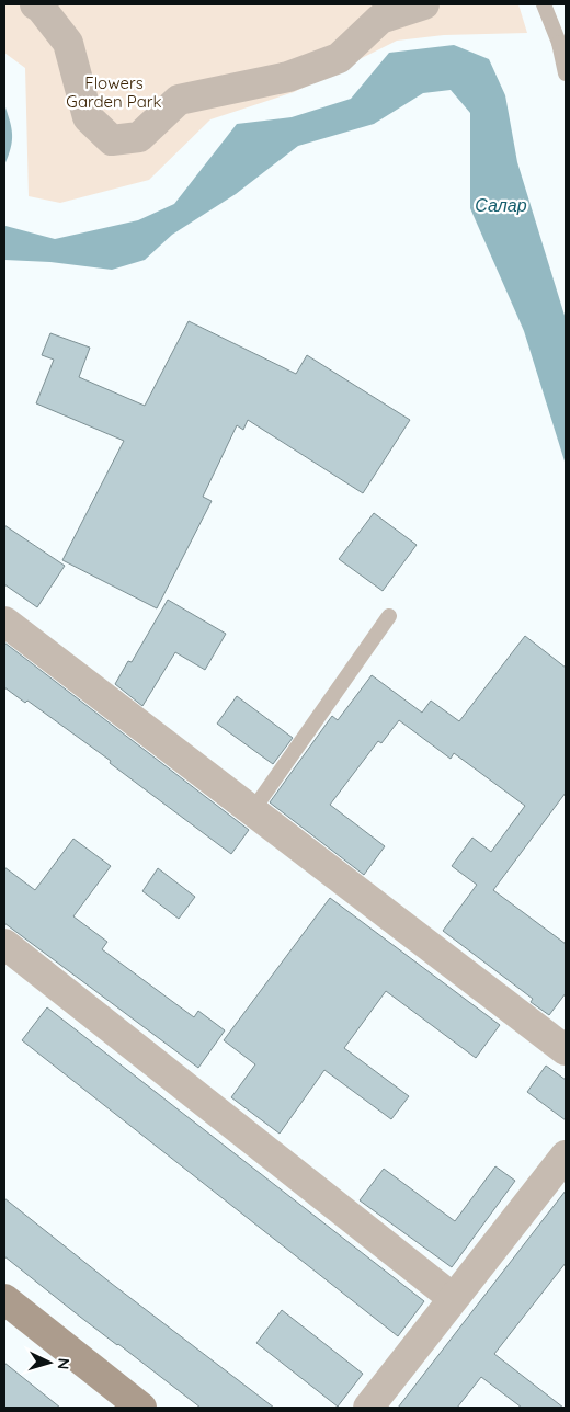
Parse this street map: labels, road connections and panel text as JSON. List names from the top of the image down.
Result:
{
  "water": ["Салар"],
  "parks": ["Flowers Garden Park"],
  "north": "right"
}
